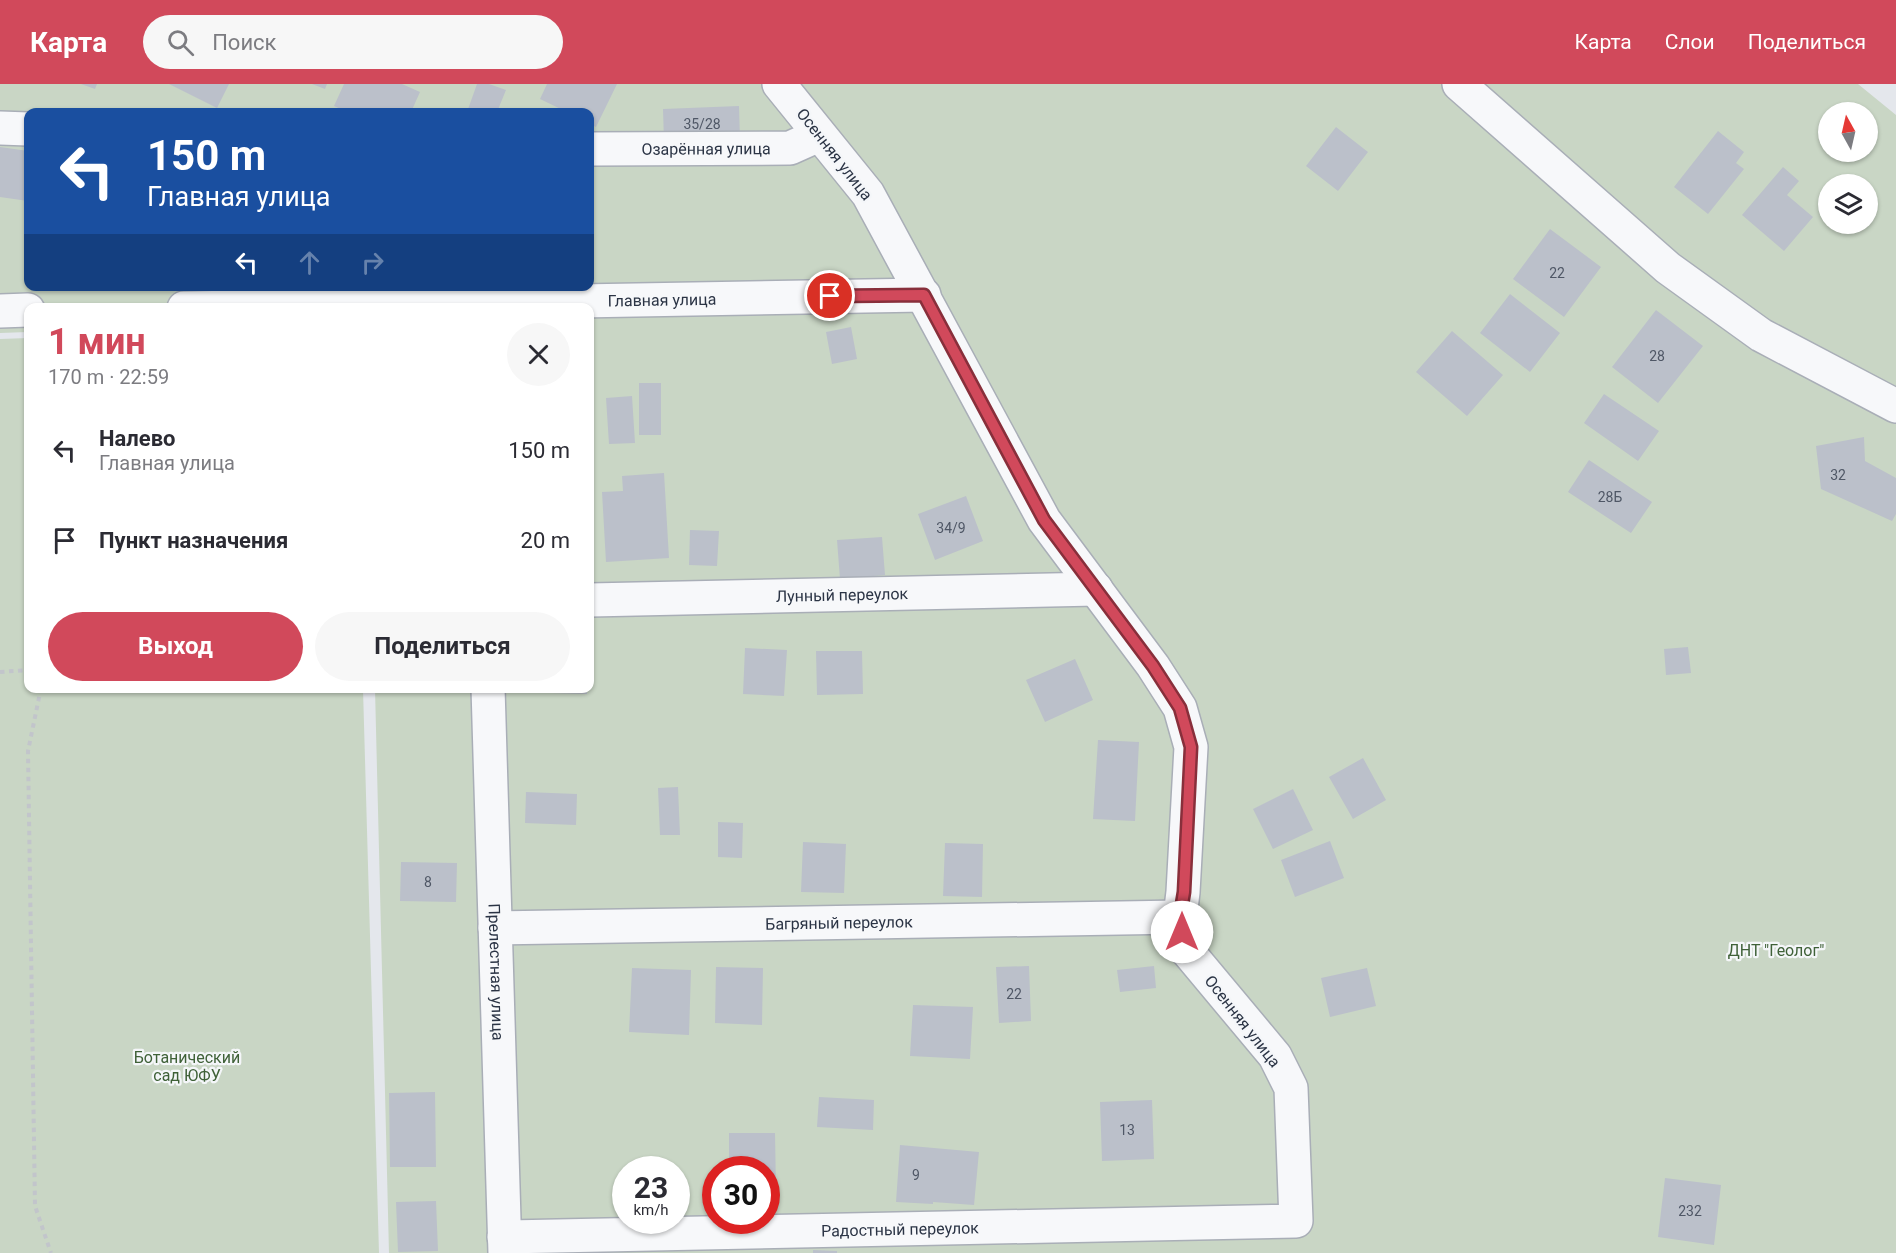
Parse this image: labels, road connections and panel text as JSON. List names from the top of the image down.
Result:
{
  "streets": {
    "street": [
      "Озарённая улица",
      "Осенняя улица",
      "Главная улица",
      "Лунный переулок",
      "Багряный переулок",
      "Прелестная улица",
      "Радостный переулок"
    ]
  },
  "crossings": [
    ["Озарённая улица", "Осенняя улица"],
    ["Осенняя улица", "Главная улица"],
    ["Осенняя улица", "Лунный переулок"],
    ["Осенняя улица", "Багряный переулок"],
    ["Осенняя улица", "Радостный переулок"],
    ["Багряный переулок", "Прелестная улица"],
    ["Прелестная улица", "Радостный переулок"]
  ],
  "parks": ["ДНТ \"Геолог\"", "Ботанический сад ЮФУ"],
  "house_numbers": [
    "35/28",
    "22",
    "28",
    "32",
    "28Б",
    "34/9",
    "8",
    "22",
    "13",
    "9",
    "232"
  ],
  "north": "top",
  "page": {
    "header": "Карта",
    "search": "Поиск",
    "nav": ["Карта", "Слои", "Поделиться"],
    "turn": ["150 m", "Главная улица"],
    "heading": ["1 мин", "170 m · 22:59"],
    "list": [
      {
        "name": "Налево",
        "note": "Главная улица",
        "value": "150 m"
      },
      {
        "name": "Пункт назначения",
        "value": "20 m"
      }
    ],
    "buttons": ["Выход", "Поделиться"],
    "speed": "23 km/h",
    "limit": "30"
  }
}
